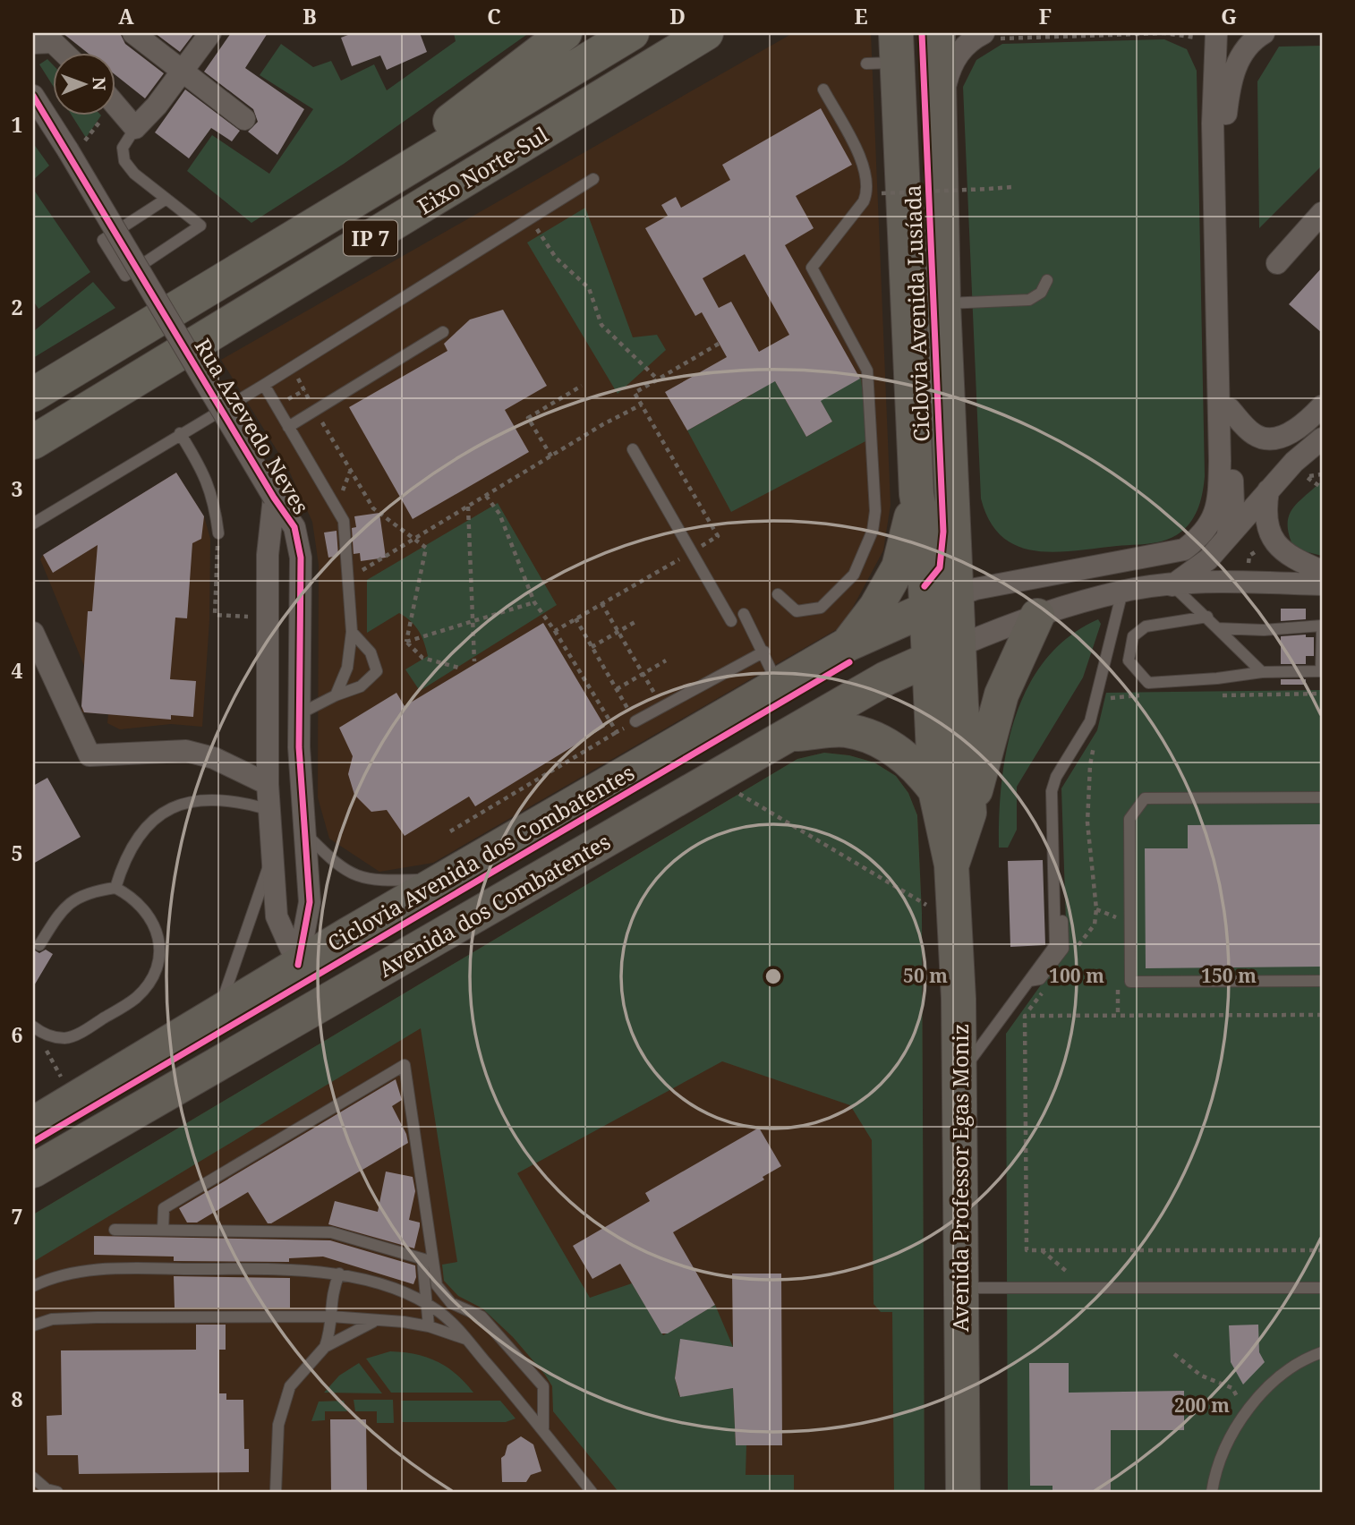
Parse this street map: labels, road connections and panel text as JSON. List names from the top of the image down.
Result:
{
  "streets": {
    "highway": ["Eixo Norte-Sul", "IP 7"],
    "main road": ["Avenida dos Combatentes", "Avenida Professor Egas Moniz"],
    "street": ["Rua Azevedo Neves"],
    "cycle path": ["Ciclovia Avenida Lusíada", "Ciclovia Avenida dos Combatentes"]
  },
  "crossings": [
    ["Avenida dos Combatentes", "Avenida Professor Egas Moniz"]
  ],
  "north": "right",
  "grid": {
    "columns": [
      "A",
      "B",
      "C",
      "D",
      "E",
      "F",
      "G"
    ],
    "rows": [
      "1",
      "2",
      "3",
      "4",
      "5",
      "6",
      "7",
      "8"
    ]
  },
  "rings": [
    "50 m",
    "100 m",
    "150 m",
    "200 m"
  ]
}
